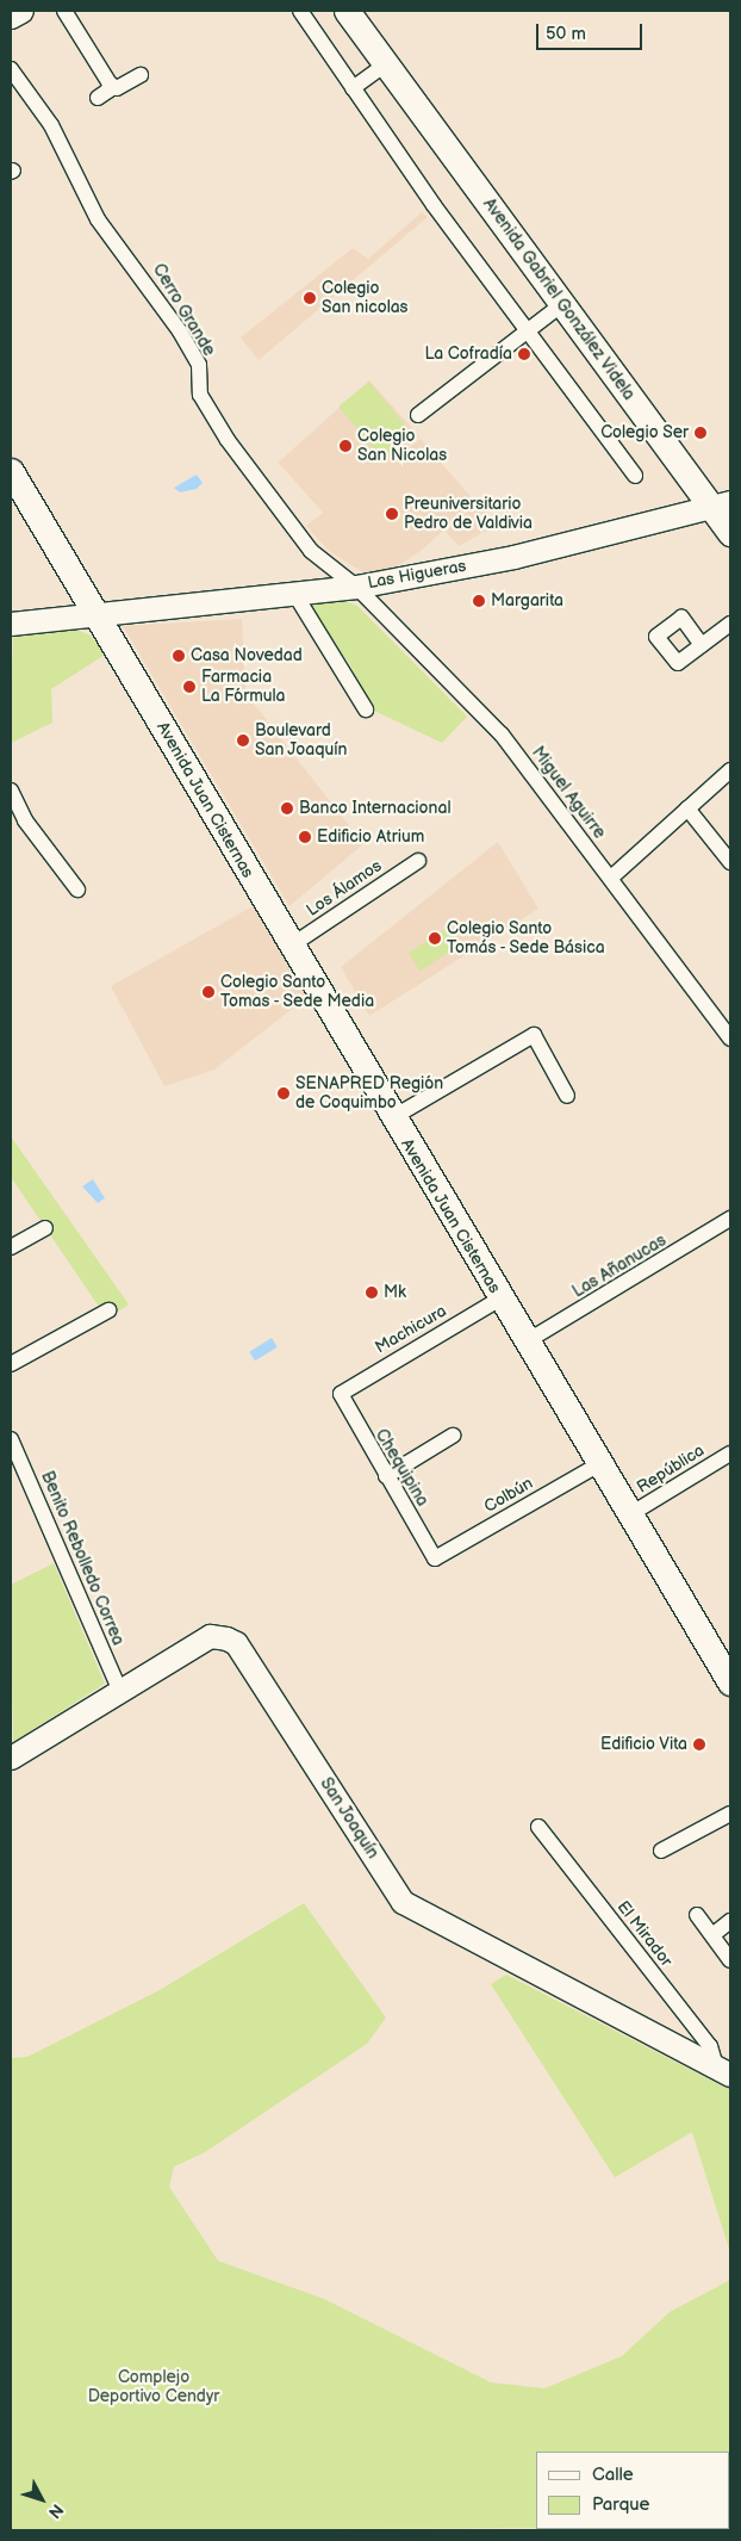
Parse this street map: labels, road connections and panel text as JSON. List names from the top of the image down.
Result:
{
  "streets": {
    "main road": [
      "Avenida Gabriel González Videla",
      "Las Higueras",
      "Avenida Juan Cisternas",
      "San Joaquín"
    ],
    "street": [
      "Cerro Grande",
      "Miguel Aguirre",
      "Los Álamos",
      "Las Añanucas",
      "Machicura",
      "Chequipina",
      "República",
      "Colbún",
      "Benito Rebolledo Correa",
      "El Mirador"
    ]
  },
  "crossings": [
    ["Avenida Gabriel González Videla", "Las Higueras"],
    ["Cerro Grande", "Las Higueras"],
    ["Cerro Grande", "Miguel Aguirre"],
    ["Las Higueras", "Miguel Aguirre"],
    ["Las Higueras", "Avenida Juan Cisternas"],
    ["Avenida Juan Cisternas", "Los Álamos"],
    ["Avenida Juan Cisternas", "Las Añanucas"],
    ["Avenida Juan Cisternas", "Machicura"],
    ["Avenida Juan Cisternas", "República"],
    ["Avenida Juan Cisternas", "Colbún"],
    ["Machicura", "Chequipina"],
    ["Chequipina", "Colbún"],
    ["Benito Rebolledo Correa", "San Joaquín"],
    ["San Joaquín", "El Mirador"]
  ],
  "parks": ["Complejo Deportivo Cendyr"],
  "places": [
    "Colegio San nicolas",
    "La Cofradía",
    "Colegio Ser",
    "Colegio San Nicolas",
    "Preuniversitario Pedro de Valdivia",
    "Margarita",
    "Casa Novedad",
    "Farmacia La Fórmula",
    "Boulevard San Joaquín",
    "Banco Internacional",
    "Edificio Atrium",
    "Colegio Santo Tomás - Sede Básica",
    "Colegio Santo Tomas - Sede Media",
    "SENAPRED Región de Coquimbo",
    "Mk",
    "Edificio Vita"
  ],
  "legend": ["Calle", "Parque"],
  "scale_bar": "50 m",
  "north": "bottom right"
}
